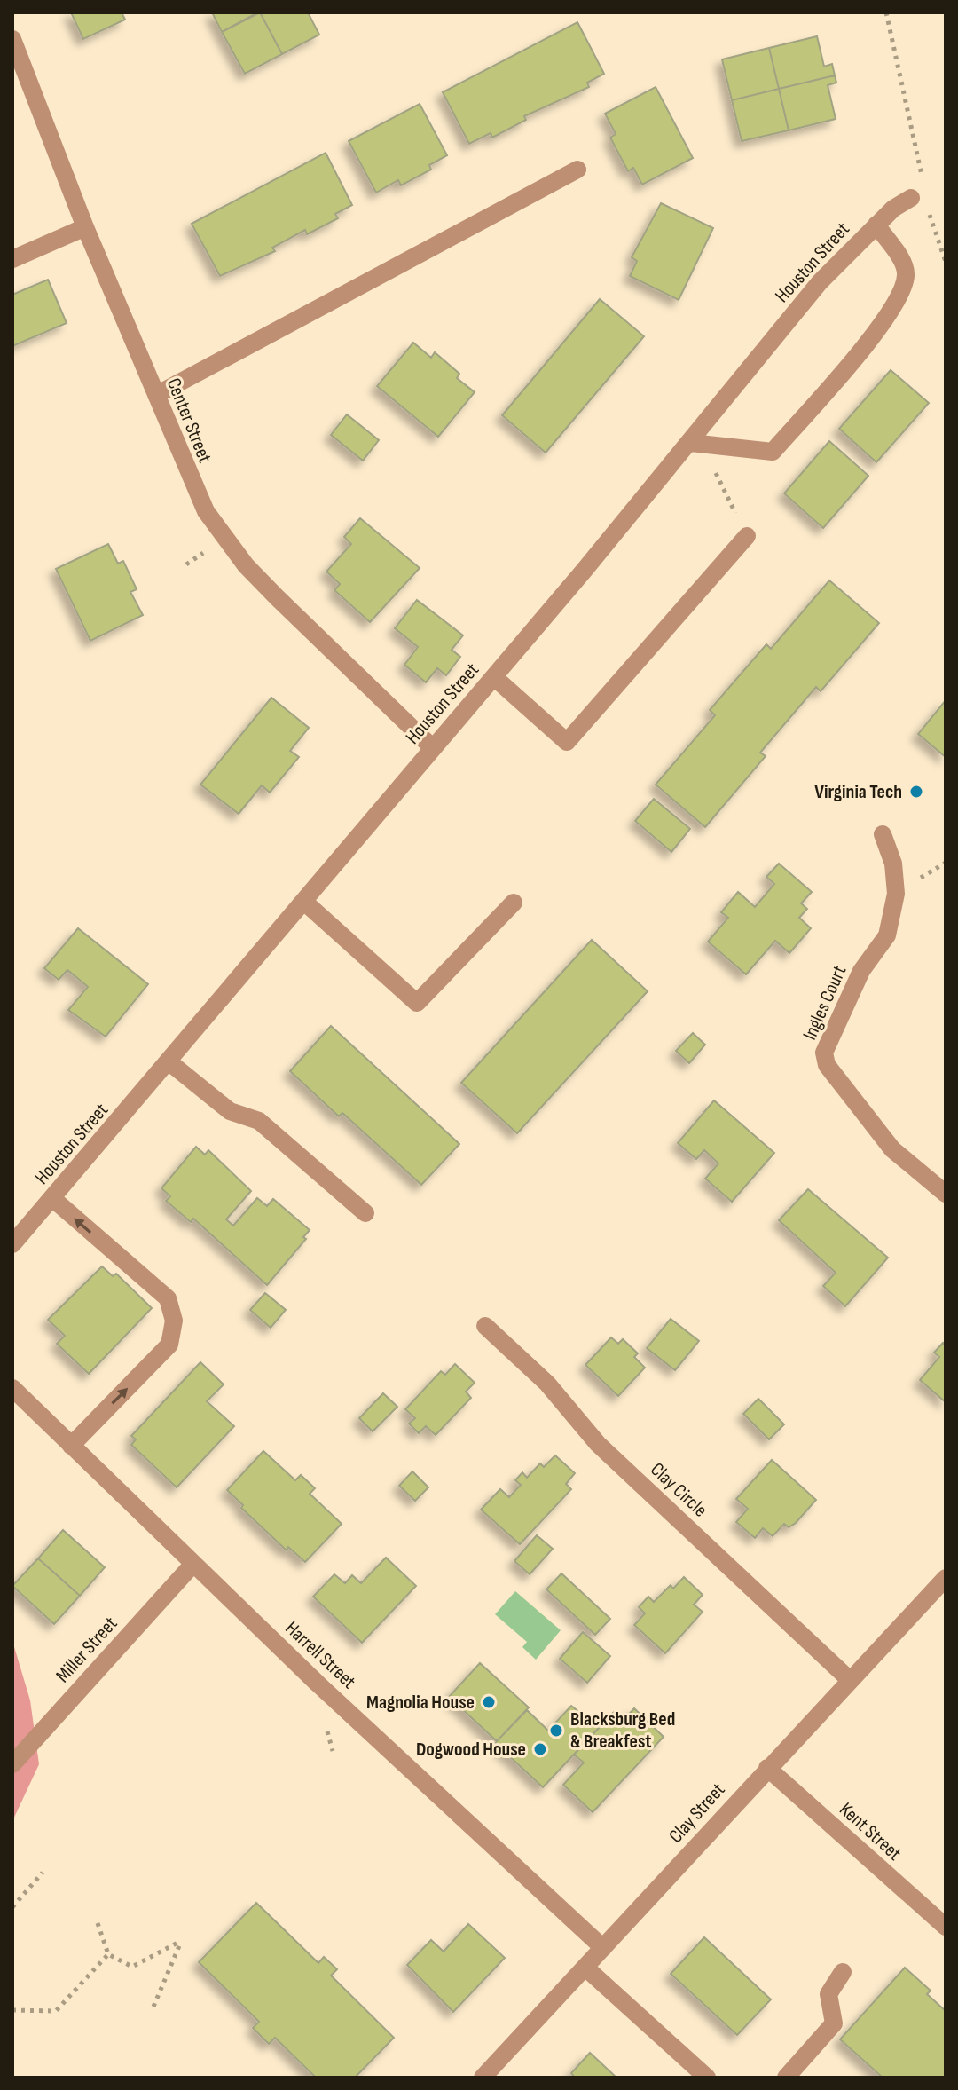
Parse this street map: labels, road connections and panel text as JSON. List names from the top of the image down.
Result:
{
  "streets": {
    "street": [
      "Houston Street",
      "Center Street",
      "Ingles Court",
      "Clay Circle",
      "Miller Street",
      "Harrell Street",
      "Clay Street",
      "Kent Street"
    ]
  },
  "crossings": [
    ["Houston Street", "Center Street"],
    ["Clay Circle", "Clay Street"],
    ["Miller Street", "Harrell Street"],
    ["Harrell Street", "Clay Street"],
    ["Clay Street", "Kent Street"]
  ],
  "places": [
    "Virginia Tech",
    "Magnolia House",
    "Blacksburg Bed & Breakfest",
    "Dogwood House"
  ]
}
